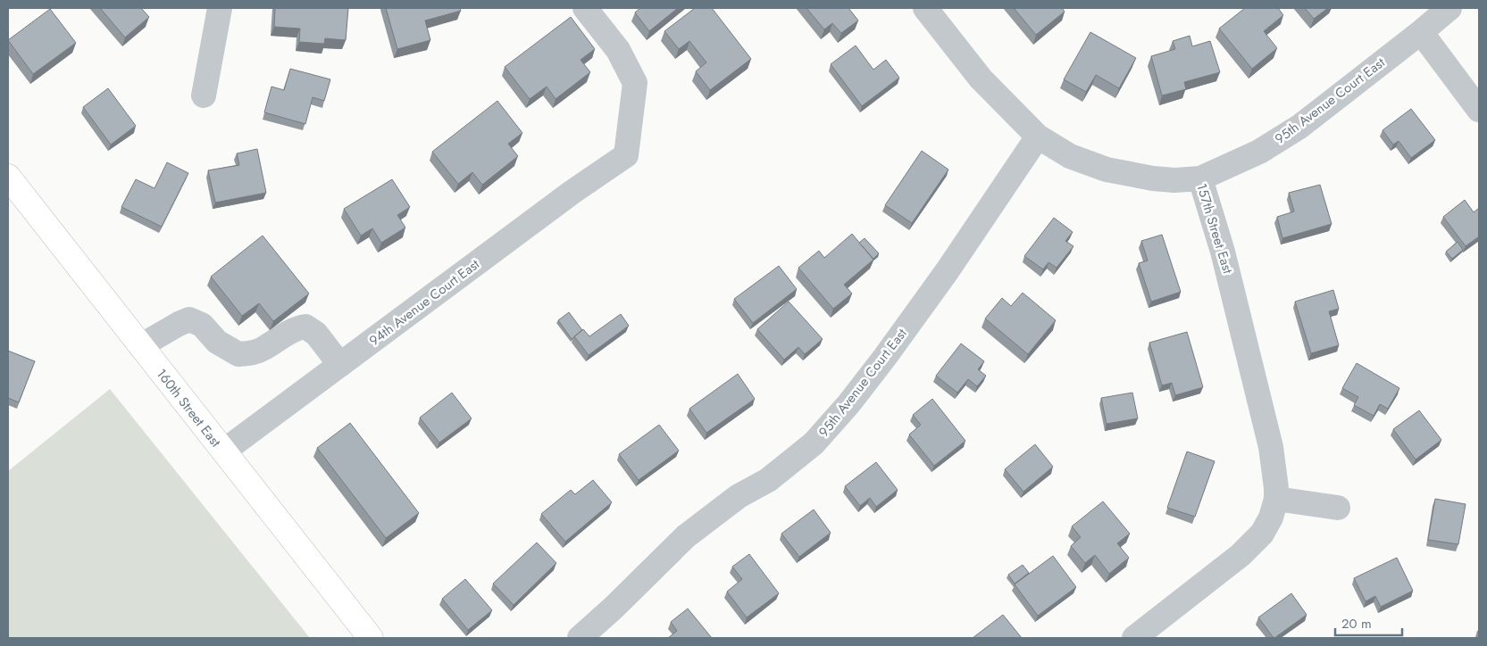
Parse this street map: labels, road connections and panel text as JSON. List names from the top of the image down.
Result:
{
  "streets": {
    "main road": ["160th Street East"],
    "street": ["95th Avenue Court East", "157th Street East", "94th Avenue Court East"]
  },
  "crossings": [
    ["95th Avenue Court East", "157th Street East"],
    ["94th Avenue Court East", "160th Street East"]
  ],
  "scale_bar": "20 m"
}
